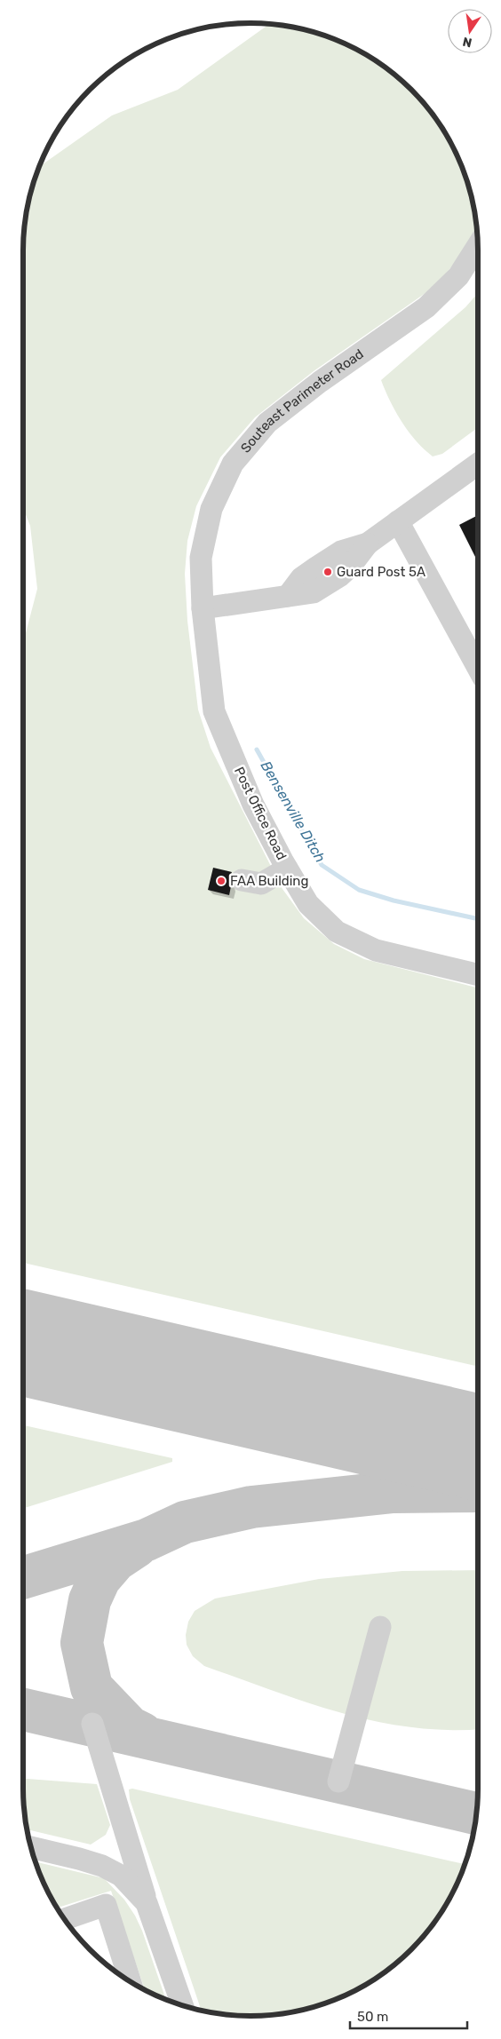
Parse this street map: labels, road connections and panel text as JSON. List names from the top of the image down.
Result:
{
  "streets": {
    "lane": ["Souteast Parimeter Road", "Post Office Road"]
  },
  "crossings": [
    ["Souteast Parimeter Road", "Post Office Road"]
  ],
  "water": ["Bensenville Ditch"],
  "places": ["Guard Post 5A", "FAA Building"],
  "scale_bar": "50 m",
  "north": "bottom"
}
